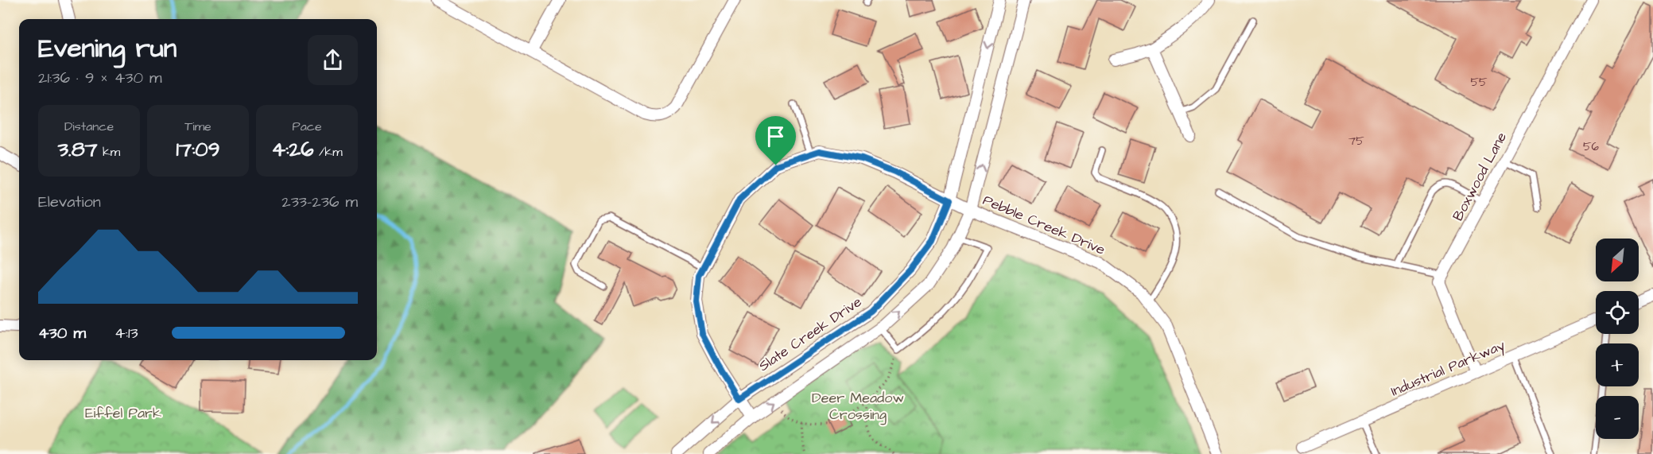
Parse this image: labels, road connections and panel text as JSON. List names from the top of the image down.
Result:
{
  "streets": {
    "street": [
      "Boxwood Lane",
      "Pebble Creek Drive",
      "Slate Creek Drive",
      "Industrial Parkway"
    ]
  },
  "crossings": [
    ["Pebble Creek Drive", "Slate Creek Drive"]
  ],
  "parks": ["Deer Meadow Crossing", "Eiffel Park"],
  "house_numbers": ["55", "75", "56"],
  "north": "bottom left",
  "page": {
    "heading": ["Evening run", "21:36 · 9 × 430 m"],
    "stats": [
      ["Distance", "3.87 km"],
      ["Time", "17:09"],
      ["Pace", "4:26 /km"]
    ],
    "chart": ["Elevation", "233–236 m"],
    "map_buttons": ["+", "−"],
    "list": [
      {
        "name": "430 m",
        "note": "4:13"
      }
    ]
  }
}
